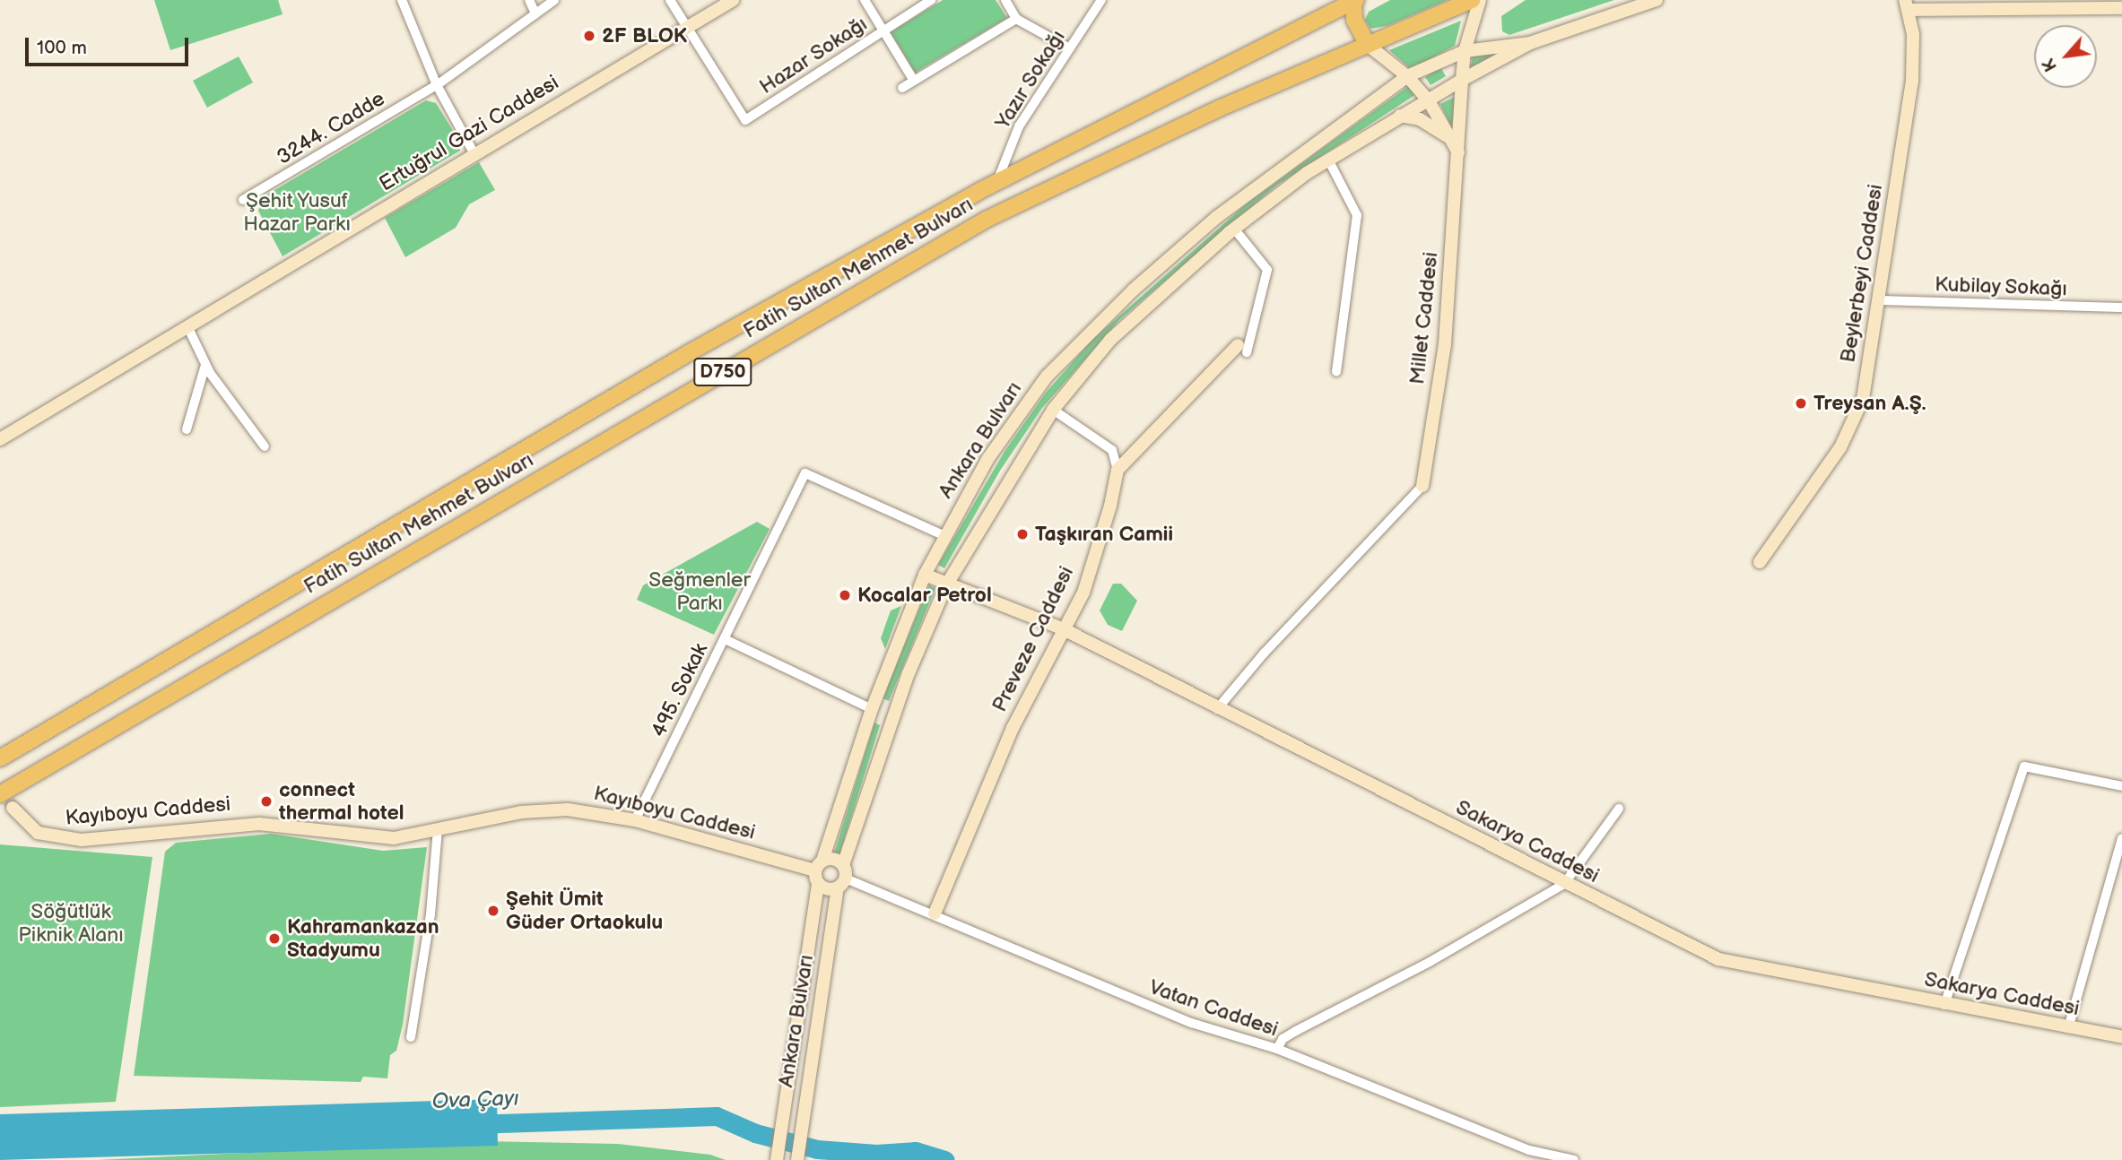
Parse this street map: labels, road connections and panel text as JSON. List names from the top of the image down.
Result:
{
  "streets": {
    "highway": ["Fatih Sultan Mehmet Bulvarı", "D750"],
    "street": [
      "Hazar Sokağı",
      "Yazır Sokağı",
      "3244. Cadde",
      "Ertuğrul Gazi Caddesi",
      "Beylerbeyi Caddesi",
      "Kubilay Sokağı",
      "Millet Caddesi",
      "Ankara Bulvarı",
      "Preveze Caddesi",
      "495. Sokak",
      "Kayıboyu Caddesi",
      "Sakarya Caddesi",
      "Vatan Caddesi"
    ]
  },
  "crossings": [
    ["Hazar Sokağı", "Ertuğrul Gazi Caddesi"],
    ["Yazır Sokağı", "Fatih Sultan Mehmet Bulvarı"],
    ["Beylerbeyi Caddesi", "Kubilay Sokağı"],
    ["Millet Caddesi", "Ankara Bulvarı"],
    ["Ankara Bulvarı", "495. Sokak"],
    ["Ankara Bulvarı", "Kayıboyu Caddesi"],
    ["Ankara Bulvarı", "Sakarya Caddesi"],
    ["Ankara Bulvarı", "Vatan Caddesi"],
    ["Preveze Caddesi", "Sakarya Caddesi"],
    ["Preveze Caddesi", "Vatan Caddesi"],
    ["495. Sokak", "Kayıboyu Caddesi"]
  ],
  "water": ["Ova Çayı"],
  "parks": ["Şehit Yusuf Hazar Parkı", "Seğmenler Parkı", "Söğütlük Piknik Alanı"],
  "places": [
    "2F BLOK",
    "Treysan A.Ş.",
    "Taşkıran Camii",
    "Kocalar Petrol",
    "connect thermal hotel",
    "Şehit Ümit Güder Ortaokulu",
    "Kahramankazan Stadyumu"
  ],
  "scale_bar": "100 m",
  "north": "bottom left"
}
